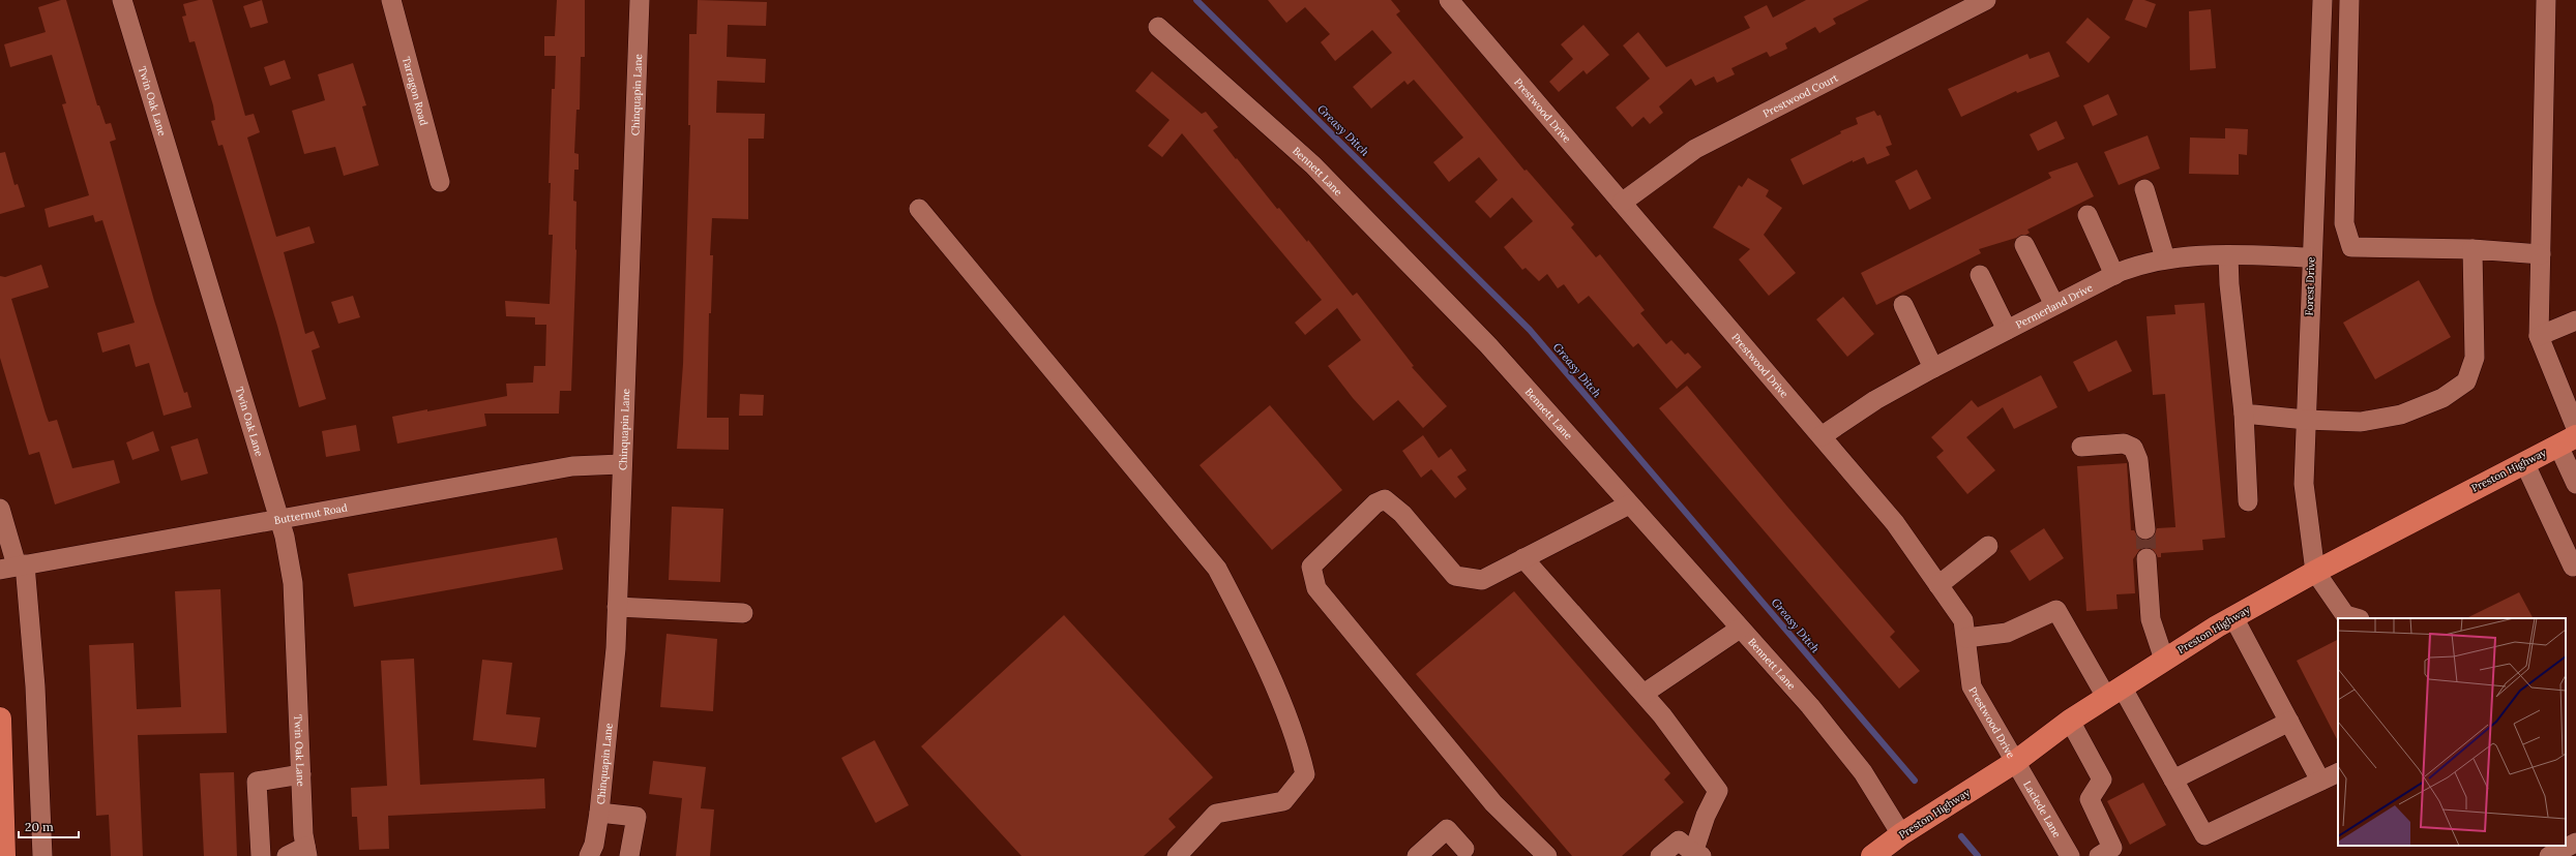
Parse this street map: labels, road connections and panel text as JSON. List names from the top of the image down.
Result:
{
  "streets": {
    "main road": ["Preston Highway"],
    "street": [
      "Tarragon Road",
      "Chinquapin Lane",
      "Prestwood Court",
      "Twin Oak Lane",
      "Prestwood Drive",
      "Bennett Lane",
      "Forest Drive",
      "Permerland Drive",
      "Butternut Road",
      "Laclede Lane"
    ]
  },
  "crossings": [
    ["Chinquapin Lane", "Butternut Road"],
    ["Prestwood Court", "Prestwood Drive"],
    ["Twin Oak Lane", "Butternut Road"],
    ["Prestwood Drive", "Permerland Drive"],
    ["Prestwood Drive", "Preston Highway"],
    ["Prestwood Drive", "Laclede Lane"],
    ["Bennett Lane", "Preston Highway"],
    ["Forest Drive", "Permerland Drive"],
    ["Forest Drive", "Preston Highway"],
    ["Preston Highway", "Laclede Lane"]
  ],
  "water": ["Greasy Ditch"],
  "scale_bar": "20 m"
}
